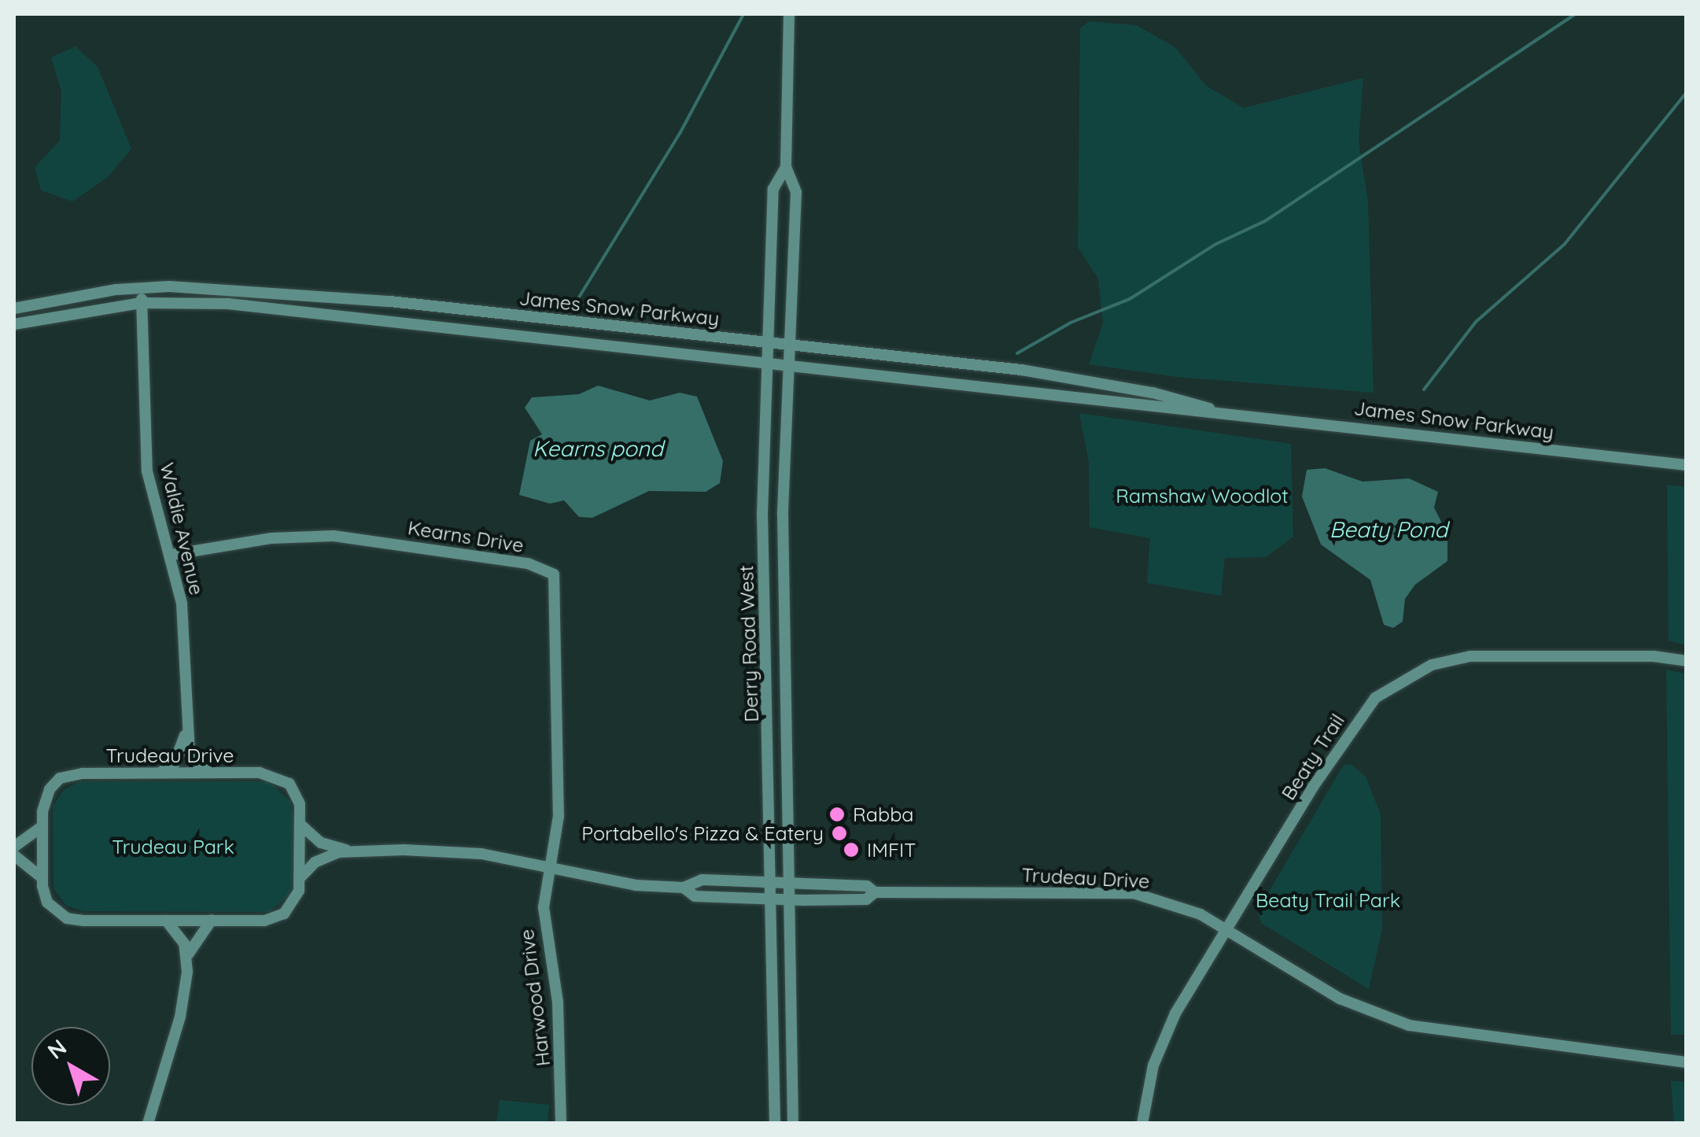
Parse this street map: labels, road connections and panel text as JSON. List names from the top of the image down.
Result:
{
  "streets": {
    "street": [
      "James Snow Parkway",
      "Waldie Avenue",
      "Kearns Drive",
      "Derry Road West",
      "Trudeau Drive",
      "Beaty Trail",
      "Harwood Drive"
    ]
  },
  "crossings": [
    ["James Snow Parkway", "Waldie Avenue"],
    ["James Snow Parkway", "Derry Road West"],
    ["Waldie Avenue", "Kearns Drive"],
    ["Waldie Avenue", "Trudeau Drive"],
    ["Kearns Drive", "Trudeau Drive"],
    ["Kearns Drive", "Harwood Drive"],
    ["Derry Road West", "Trudeau Drive"],
    ["Trudeau Drive", "Beaty Trail"],
    ["Trudeau Drive", "Harwood Drive"]
  ],
  "water": ["Kearns pond", "Beaty Pond"],
  "parks": ["Ramshaw Woodlot", "Trudeau Park", "Beaty Trail Park"],
  "places": ["Rabba", "Portabello's Pizza & Eatery", "IMFIT"],
  "north": "top left"
}
